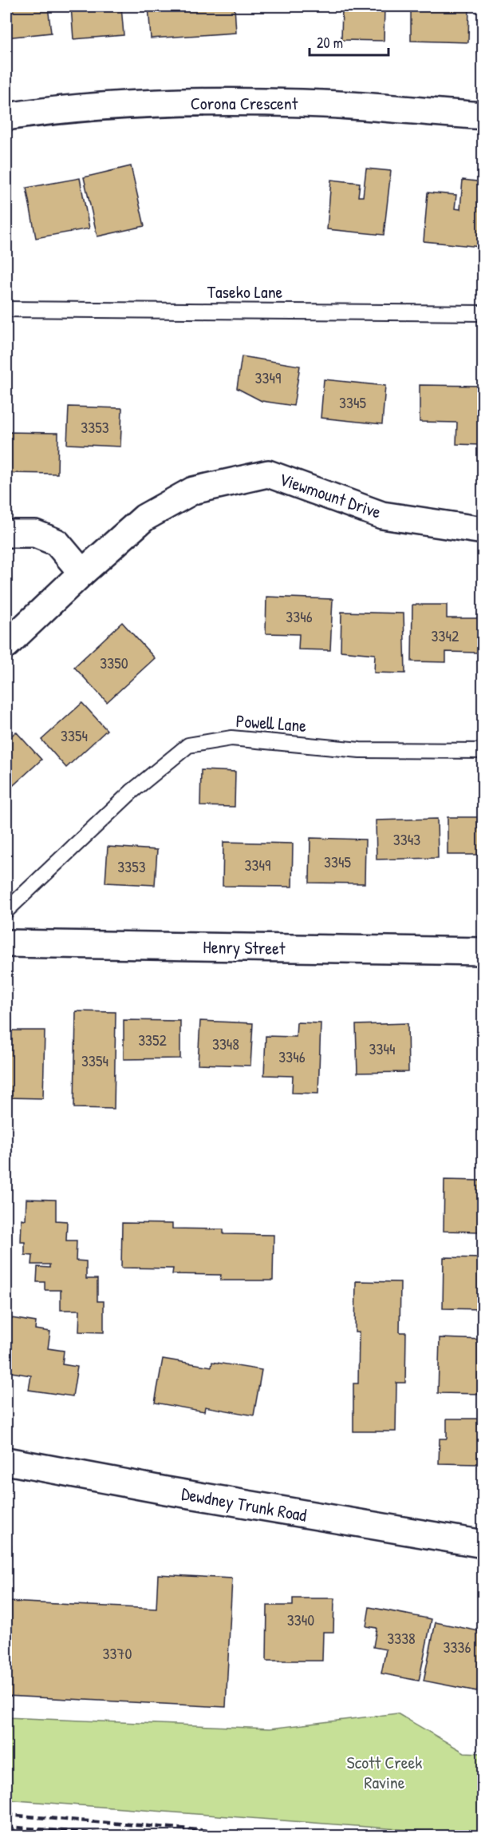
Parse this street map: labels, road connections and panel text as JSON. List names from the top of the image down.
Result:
{
  "streets": {
    "street": [
      "Corona Crescent",
      "Viewmount Drive",
      "Henry Street",
      "Dewdney Trunk Road"
    ],
    "lane": ["Taseko Lane", "Powell Lane"]
  },
  "parks": ["Scott Creek Ravine"],
  "house_numbers": [
    "3349",
    "3345",
    "3353",
    "3346",
    "3342",
    "3350",
    "3354",
    "3343",
    "3345",
    "3349",
    "3353",
    "3352",
    "3348",
    "3344",
    "3346",
    "3354",
    "3340",
    "3338",
    "3336",
    "3370"
  ],
  "scale_bar": "20 m"
}
